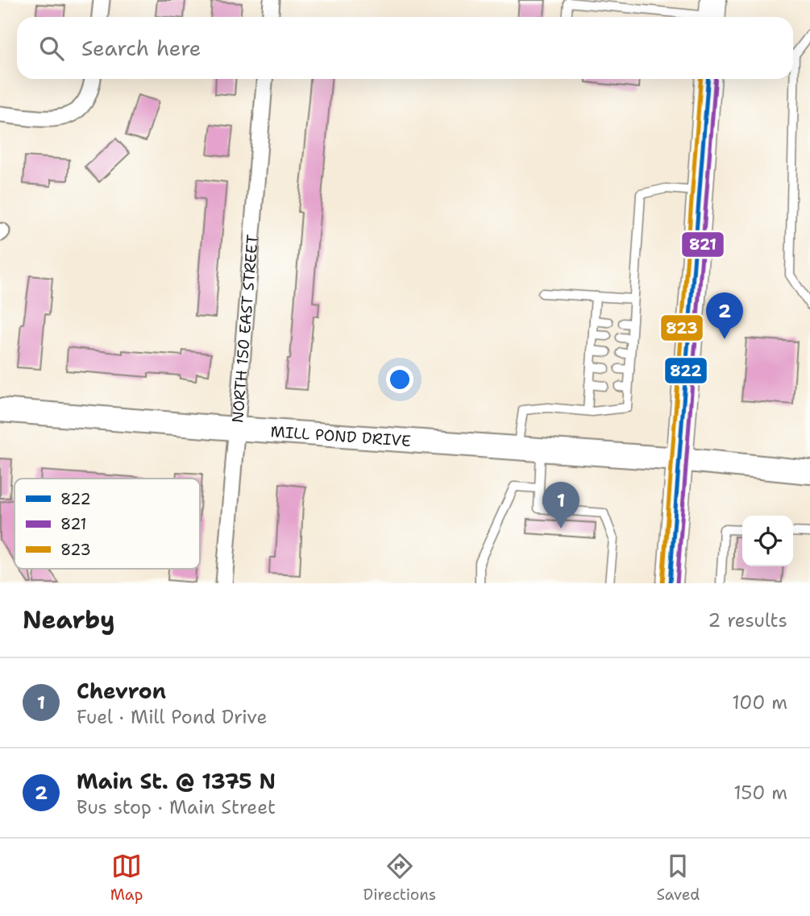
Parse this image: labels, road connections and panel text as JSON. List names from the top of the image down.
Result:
{
  "streets": {
    "main road": ["MILL POND DRIVE"],
    "street": ["NORTH 150 EAST STREET"]
  },
  "crossings": [
    ["NORTH 150 EAST STREET", "MILL POND DRIVE"]
  ],
  "lines": ["transit line 822", "transit line 821", "transit line 823"],
  "legend": ["822", "821", "823"],
  "page": {
    "search": "Search here",
    "pins": ["2", "1"],
    "heading": ["Nearby", "2 results"],
    "list": [
      {
        "mark": "1",
        "name": "Chevron",
        "note": "Fuel · Mill Pond Drive",
        "value": "100 m"
      },
      {
        "mark": "2",
        "name": "Main St. @ 1375 N",
        "note": "Bus stop · Main Street",
        "value": "150 m"
      }
    ],
    "nav": ["Map", "Directions", "Saved"]
  }
}
